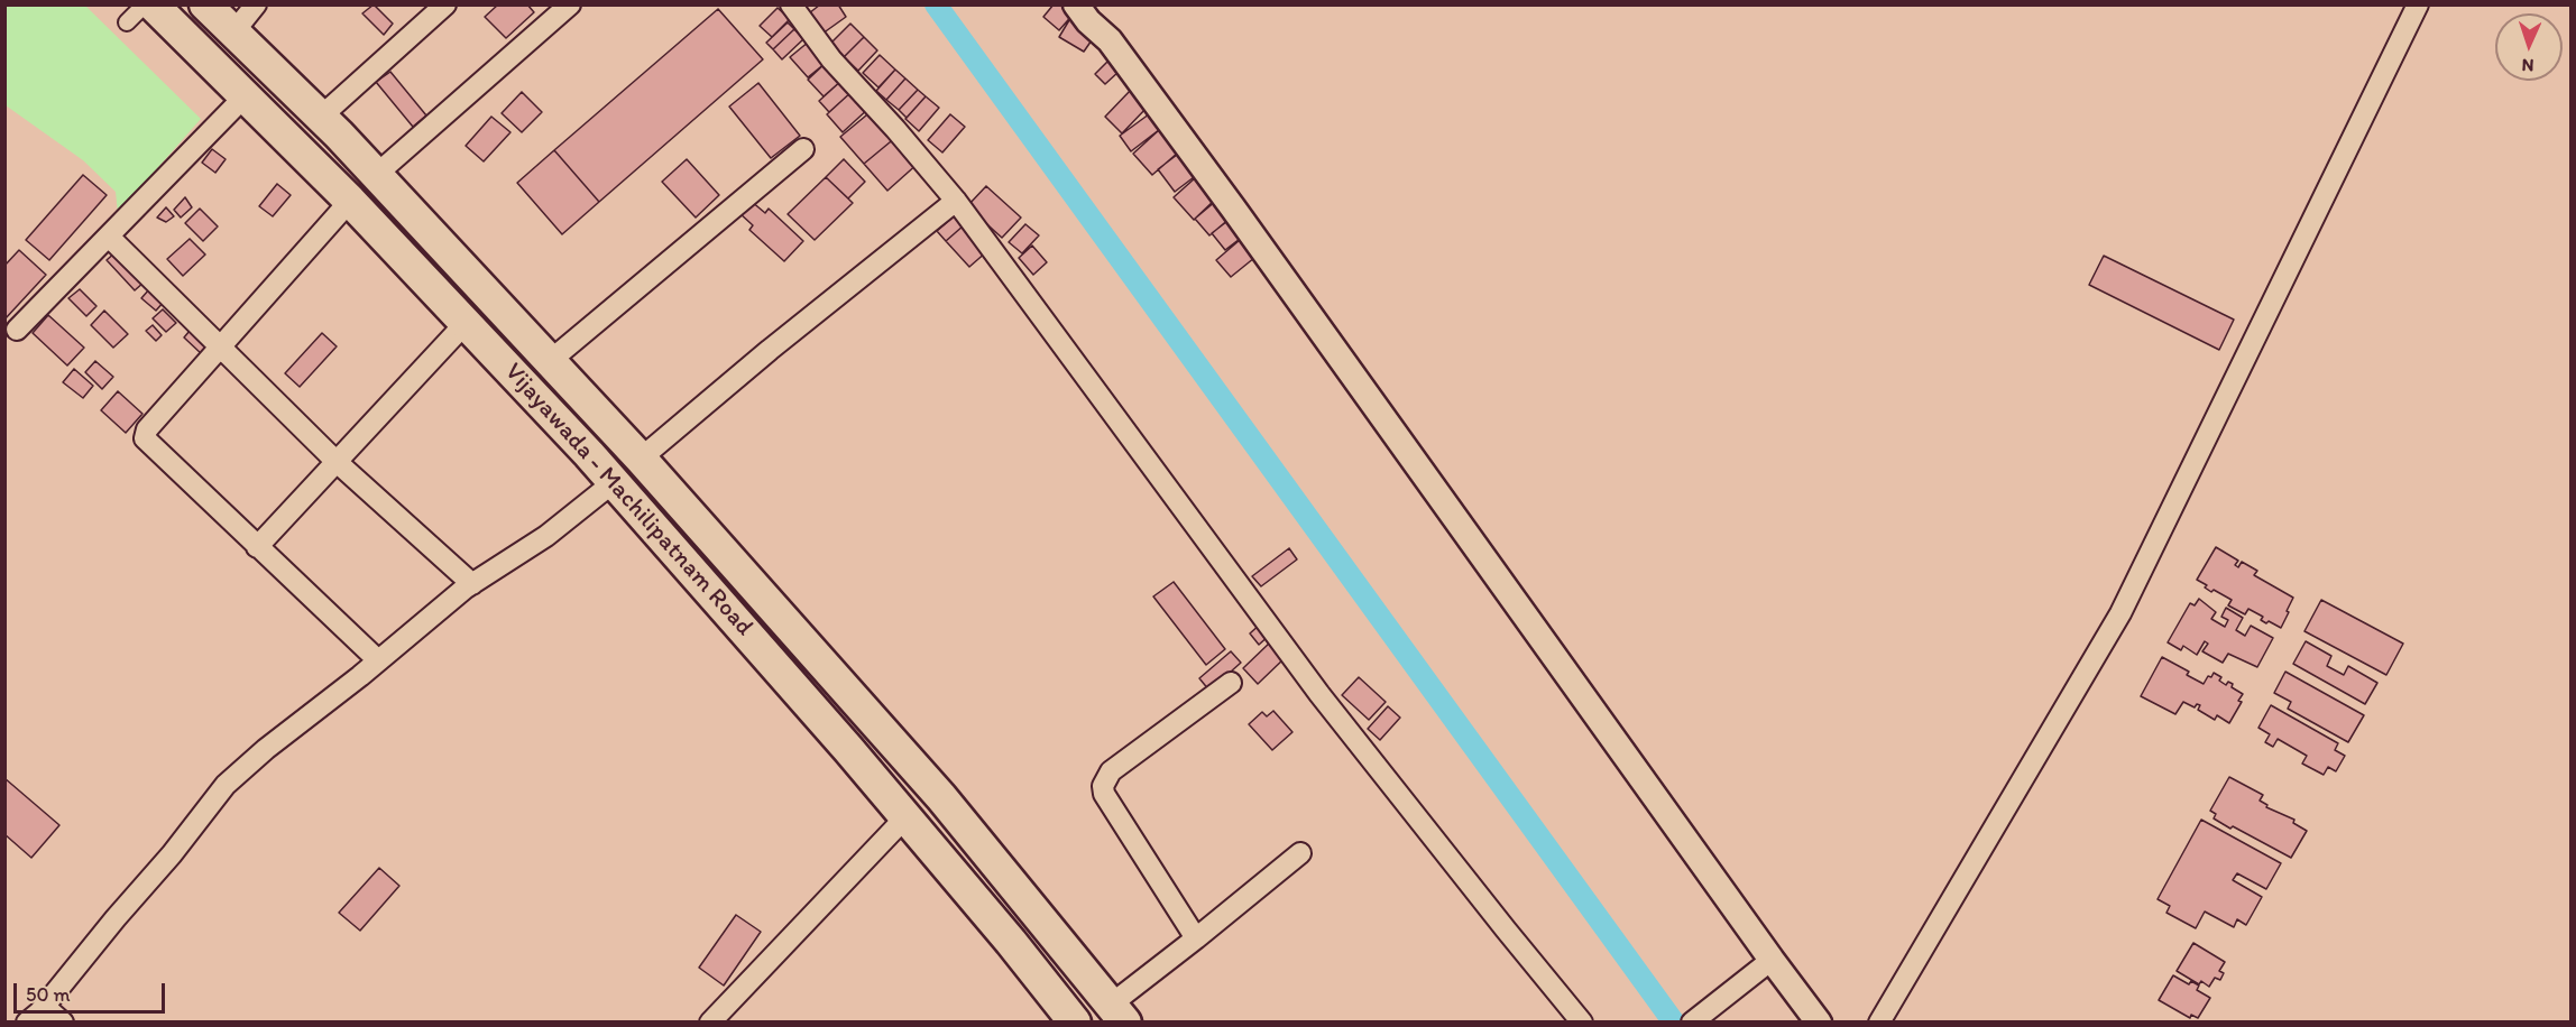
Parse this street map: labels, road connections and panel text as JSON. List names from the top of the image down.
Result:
{
  "streets": {
    "highway": ["Vijayawada - Machilipatnam Road"]
  },
  "scale_bar": "50 m",
  "north": "bottom"
}
